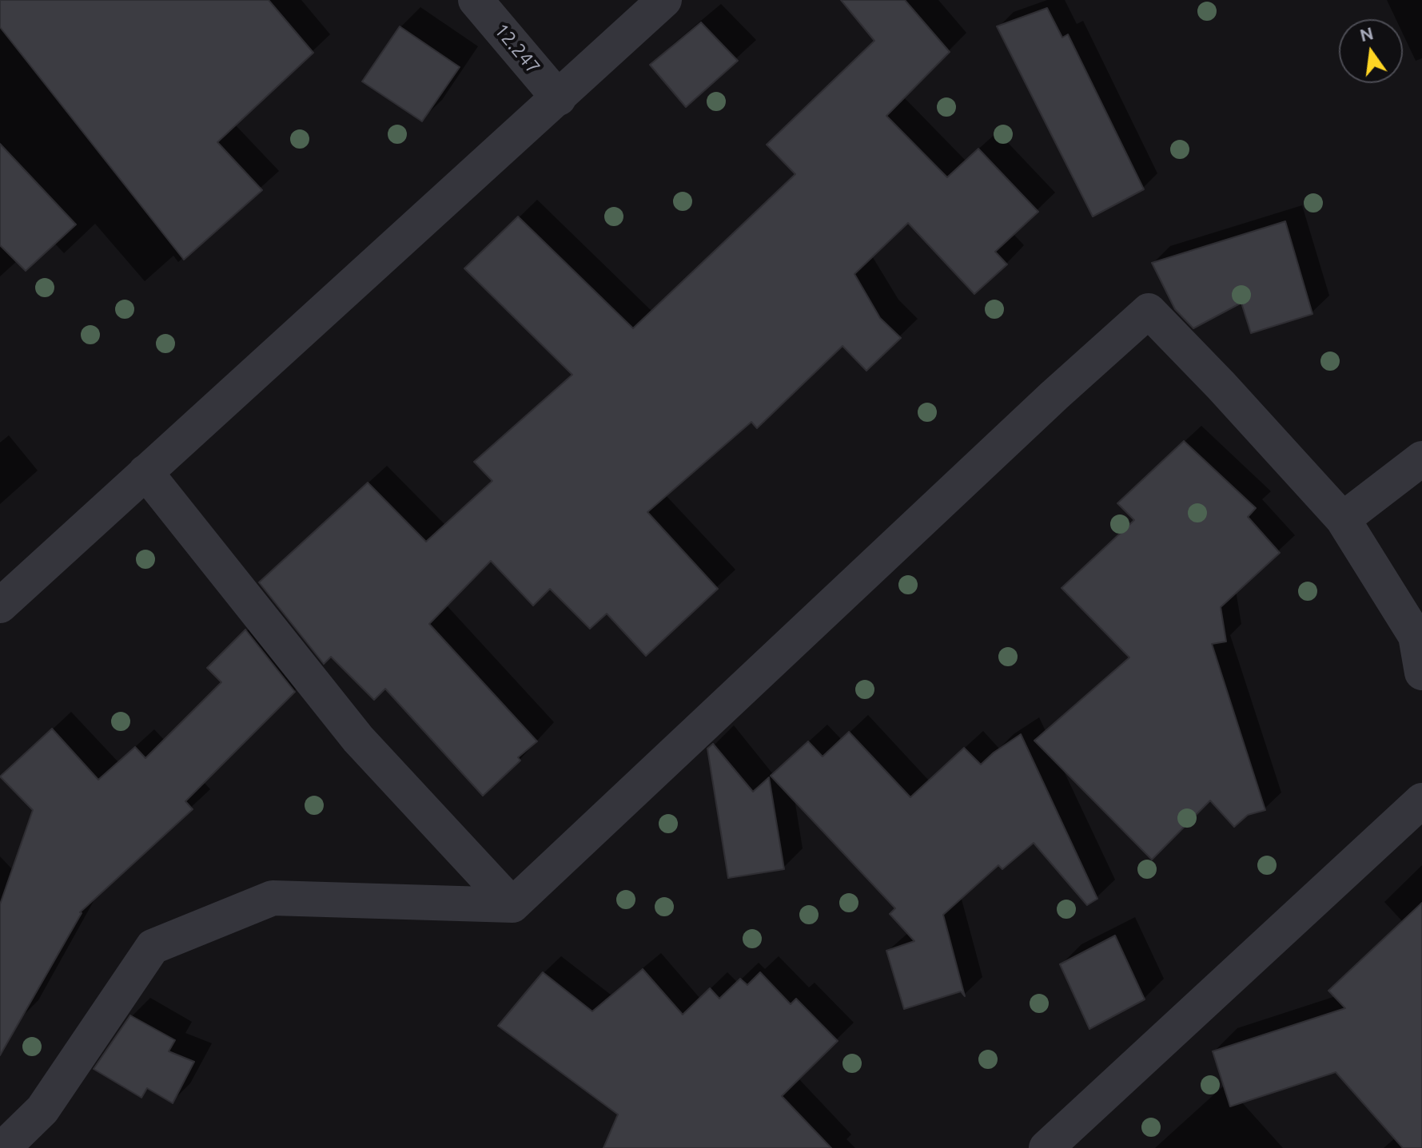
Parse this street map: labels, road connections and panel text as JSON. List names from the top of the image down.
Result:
{
  "streets": {
    "street": ["12.247"]
  },
  "north": "top"
}
